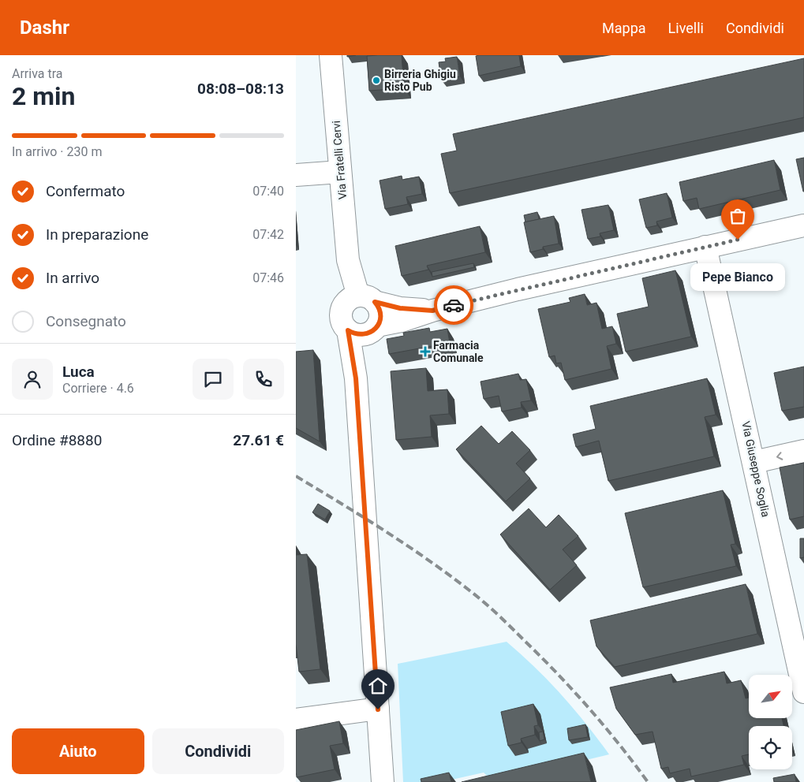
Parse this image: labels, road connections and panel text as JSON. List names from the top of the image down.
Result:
{
  "streets": {
    "street": ["Via Fratelli Cervi", "Via Giuseppe Soglia"]
  },
  "places": {
    "other": ["Birreria Ghigiu Risto Pub", "Pepe Bianco"],
    "health": ["Farmacia Comunale"]
  },
  "north": "top right",
  "page": {
    "header": "Dashr",
    "nav": ["Mappa", "Livelli", "Condividi"],
    "heading": ["2 min", "Arriva tra", "08:08–08:13"],
    "panel": [
      "Luca",
      "Corriere · 4.6",
      "Ordine #8880",
      "27.61 €"
    ],
    "bar": "In arrivo · 230 m",
    "list": [
      ["Confermato", "07:40"],
      ["In preparazione", "07:42"],
      ["In arrivo", "07:46"],
      "Consegnato"
    ],
    "bubble": "Pepe Bianco",
    "buttons": ["Aiuto", "Condividi"]
  }
}
